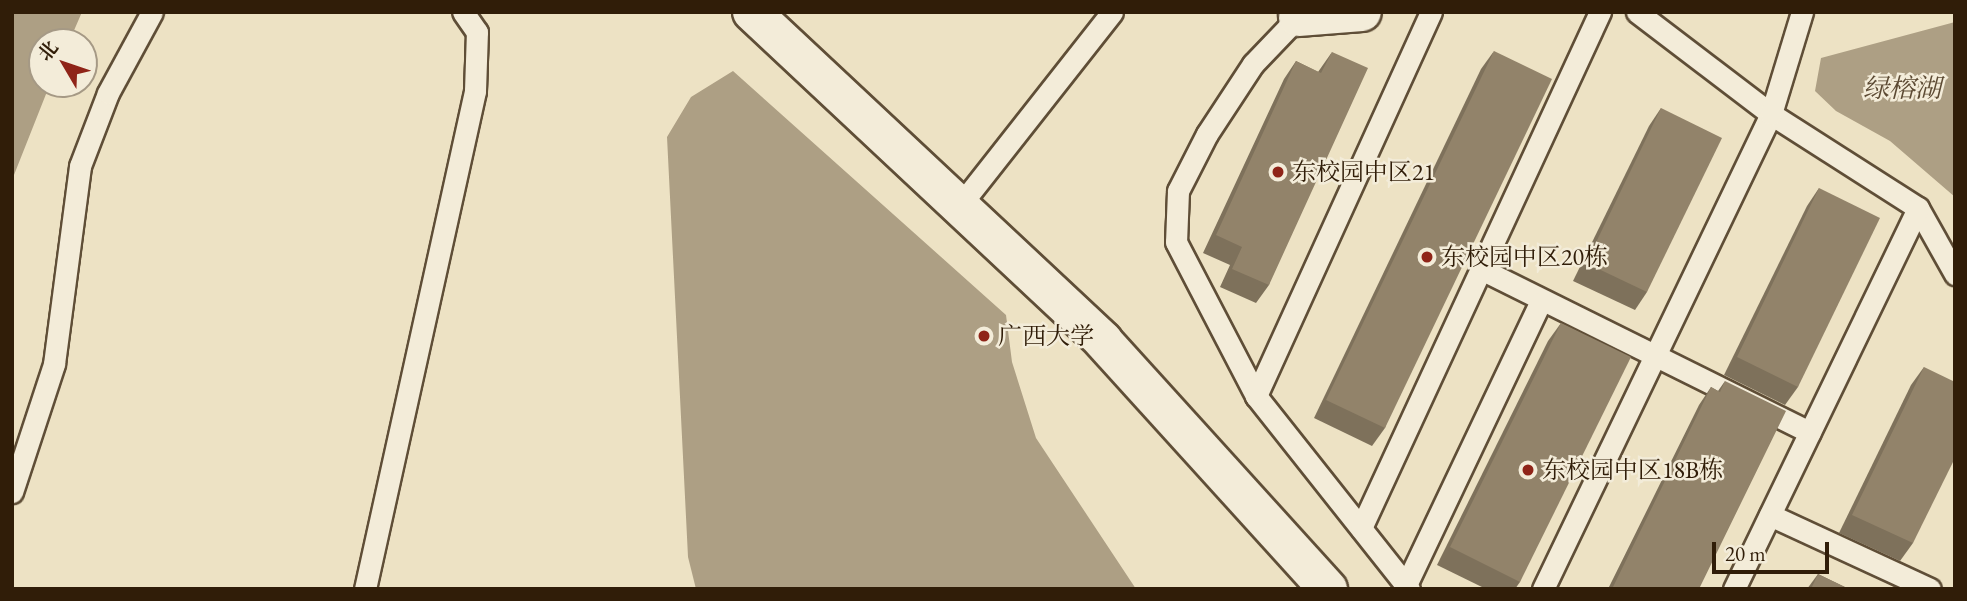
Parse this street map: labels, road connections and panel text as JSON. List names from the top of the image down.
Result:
{
  "water": ["绿榕湖"],
  "places": [
    "东校园中区21",
    "东校园中区20栋",
    "广西大学",
    "东校园中区18B栋"
  ],
  "scale_bar": "20 m",
  "north": "top left"
}
